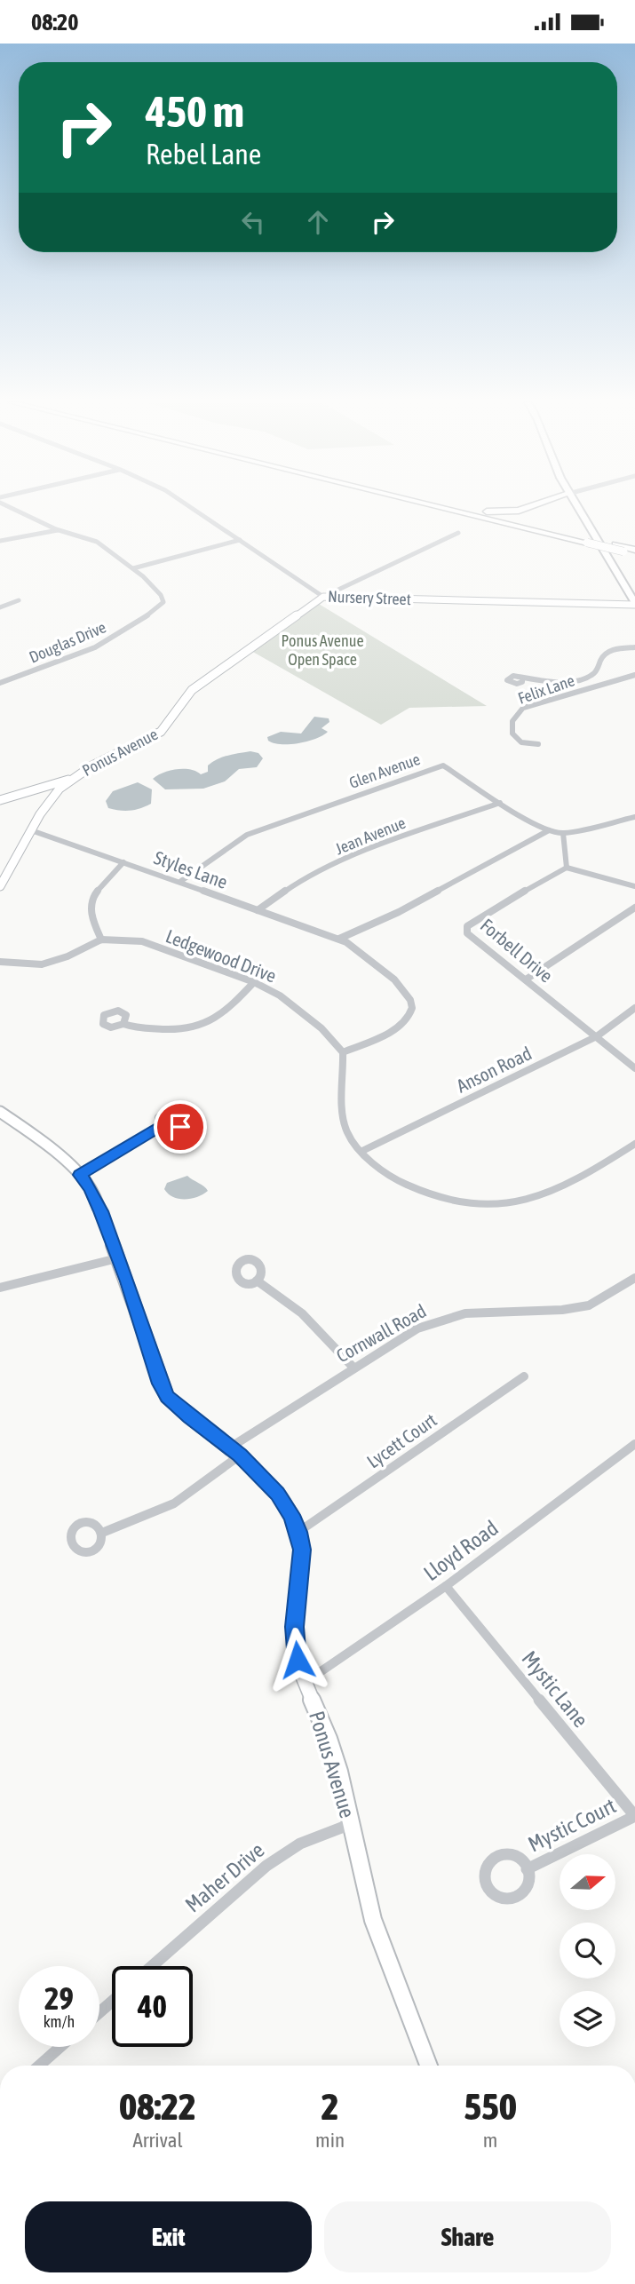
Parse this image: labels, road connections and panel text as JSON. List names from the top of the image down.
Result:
{
  "streets": {
    "street": [
      "Nursery Street",
      "Douglas Drive",
      "Felix Lane",
      "Ponus Avenue",
      "Glen Avenue",
      "Jean Avenue",
      "Styles Lane",
      "Forbell Drive",
      "Ledgewood Drive",
      "Anson Road",
      "Cornwall Road",
      "Lycett Court",
      "Lloyd Road",
      "Mystic Lane",
      "Mystic Court",
      "Maher Drive"
    ]
  },
  "crossings": [
    ["Nursery Street", "Ponus Avenue"],
    ["Ponus Avenue", "Styles Lane"],
    ["Ponus Avenue", "Cornwall Road"],
    ["Ponus Avenue", "Lycett Court"],
    ["Ponus Avenue", "Lloyd Road"],
    ["Ponus Avenue", "Maher Drive"],
    ["Glen Avenue", "Jean Avenue"],
    ["Glen Avenue", "Styles Lane"],
    ["Jean Avenue", "Styles Lane"],
    ["Styles Lane", "Ledgewood Drive"],
    ["Forbell Drive", "Anson Road"],
    ["Lloyd Road", "Mystic Lane"],
    ["Mystic Lane", "Mystic Court"]
  ],
  "parks": ["Ponus Avenue Open Space"],
  "north": "right",
  "page": {
    "status": "08:20",
    "turn": ["450 m", "Rebel Lane"],
    "speed": "29 km/h",
    "limit": "40",
    "eta": [
      "08:22",
      "Arrival",
      "2",
      "min",
      "550",
      "m"
    ],
    "buttons": ["Exit", "Share"]
  }
}
